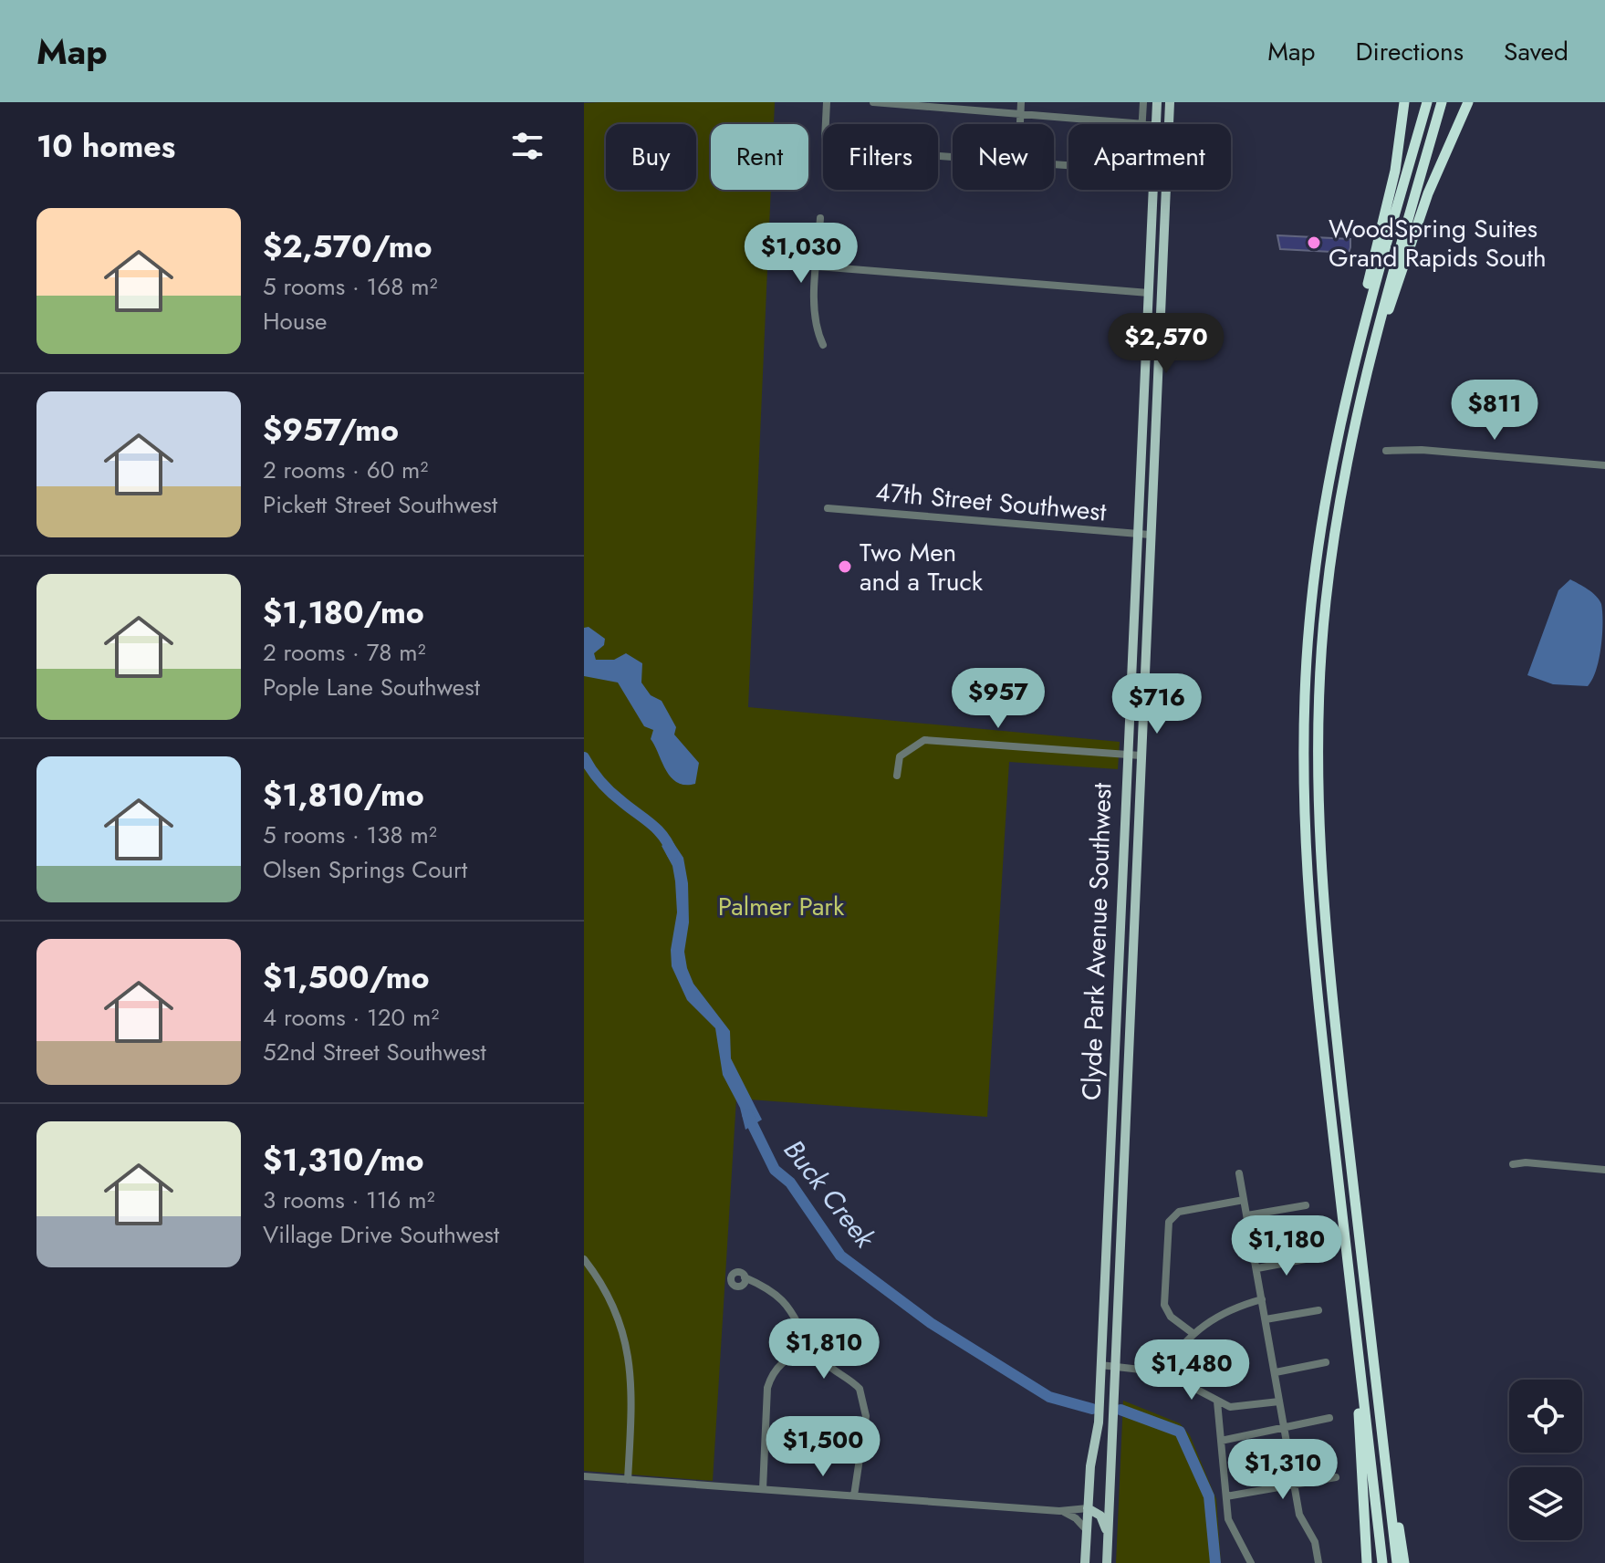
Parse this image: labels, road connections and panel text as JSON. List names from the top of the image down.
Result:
{
  "streets": {
    "main road": ["Clyde Park Avenue Southwest"],
    "street": ["47th Street Southwest"]
  },
  "crossings": [
    ["47th Street Southwest", "Clyde Park Avenue Southwest"]
  ],
  "water": ["Buck Creek"],
  "parks": ["Palmer Park"],
  "places": ["WoodSpring Suites Grand Rapids South", "Two Men and a Truck"],
  "page": {
    "header": "Map",
    "nav": ["Map", "Directions", "Saved"],
    "heading": "10 homes",
    "chip": [
      "Buy",
      "Rent",
      "Filters",
      "New",
      "Apartment"
    ],
    "list": [
      {
        "name": "$2,570/mo",
        "note": "5 rooms · 168 m² · House"
      },
      {
        "name": "$957/mo",
        "note": "2 rooms · 60 m² · Pickett Street Southwest"
      },
      {
        "name": "$1,180/mo",
        "note": "2 rooms · 78 m² · Pople Lane Southwest"
      },
      {
        "name": "$1,810/mo",
        "note": "5 rooms · 138 m² · Olsen Springs Court"
      },
      {
        "name": "$1,500/mo",
        "note": "4 rooms · 120 m² · 52nd Street Southwest"
      },
      {
        "name": "$1,310/mo",
        "note": "3 rooms · 116 m² · Village Drive Southwest"
      }
    ],
    "price": [
      "$1,030",
      "$2,570",
      "$811",
      "$957",
      "$716",
      "$1,180",
      "$1,810",
      "$1,480",
      "$1,500",
      "$1,310"
    ]
  }
}
